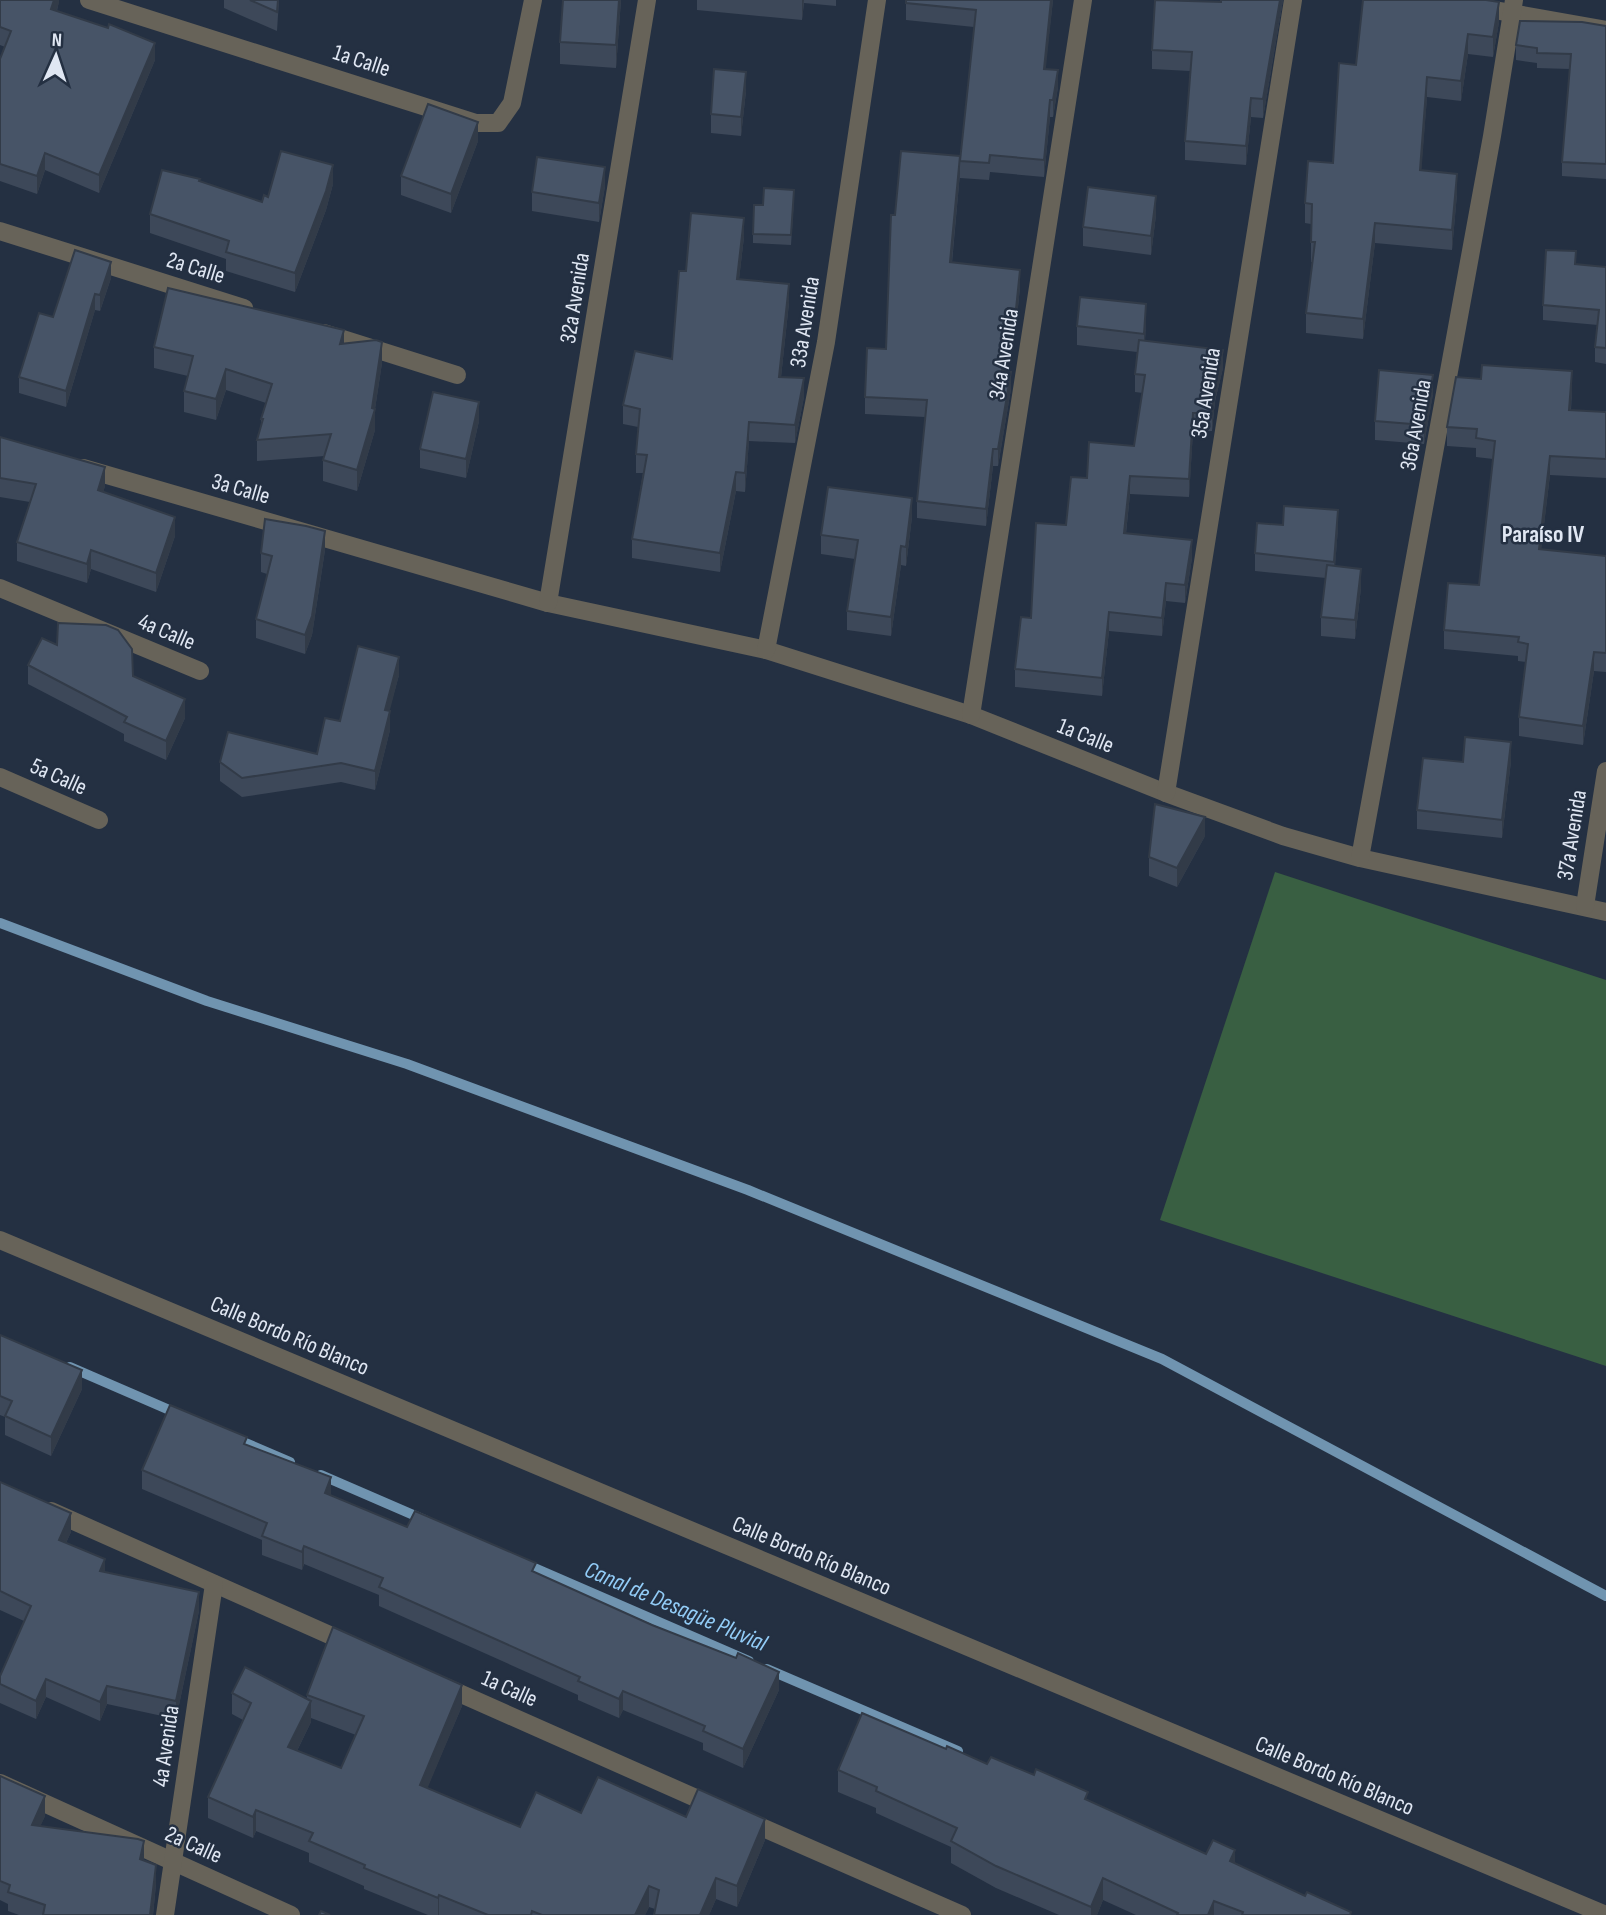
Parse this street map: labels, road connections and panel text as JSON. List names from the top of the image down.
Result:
{
  "streets": {
    "street": [
      "1a Calle",
      "2a Calle",
      "32a Avenida",
      "33a Avenida",
      "34a Avenida",
      "35a Avenida",
      "36a Avenida",
      "3a Calle",
      "4a Calle",
      "5a Calle",
      "37a Avenida",
      "Calle Bordo Río Blanco",
      "4a Avenida"
    ]
  },
  "crossings": [
    ["1a Calle", "32a Avenida"],
    ["1a Calle", "33a Avenida"],
    ["1a Calle", "34a Avenida"],
    ["1a Calle", "35a Avenida"],
    ["1a Calle", "36a Avenida"],
    ["1a Calle", "3a Calle"],
    ["1a Calle", "37a Avenida"],
    ["2a Calle", "4a Avenida"],
    ["32a Avenida", "3a Calle"]
  ],
  "districts": ["Paraíso IV"],
  "water": ["Canal de Desagüe Pluvial"],
  "north": "top"
}
